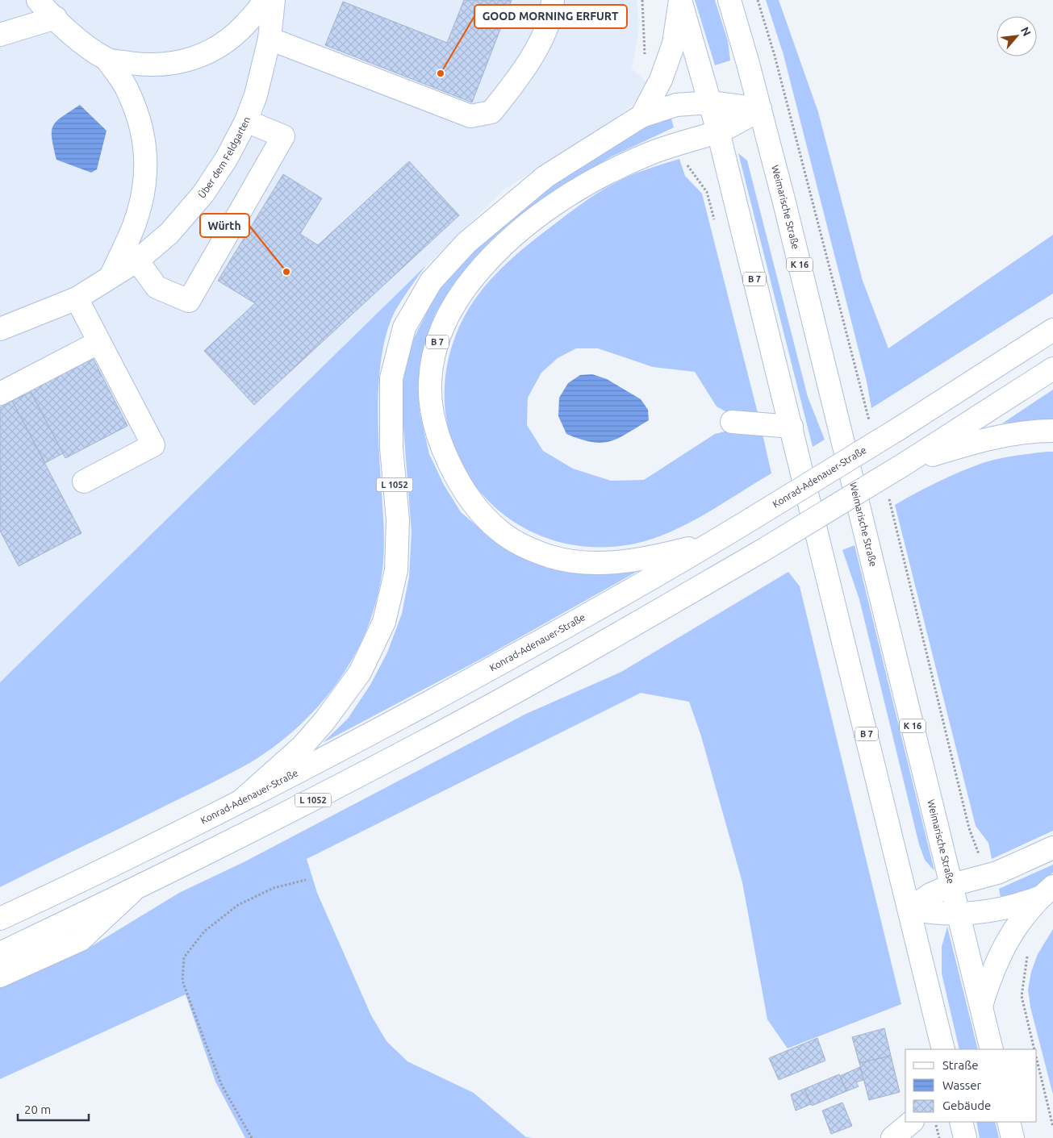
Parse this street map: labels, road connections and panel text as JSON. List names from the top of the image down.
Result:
{
  "streets": {
    "main road": [
      "Über dem Feldgarten",
      "Weimarische Straße",
      "K 16",
      "B 7",
      "Konrad-Adenauer-Straße",
      "L 1052"
    ]
  },
  "crossings": [
    ["B 7", "Konrad-Adenauer-Straße"],
    ["Konrad-Adenauer-Straße", "L 1052"]
  ],
  "places": ["GOOD MORNING ERFURT", "Würth"],
  "legend": ["Straße", "Wasser", "Gebäude"],
  "scale_bar": "20 m",
  "north": "top right"
}
